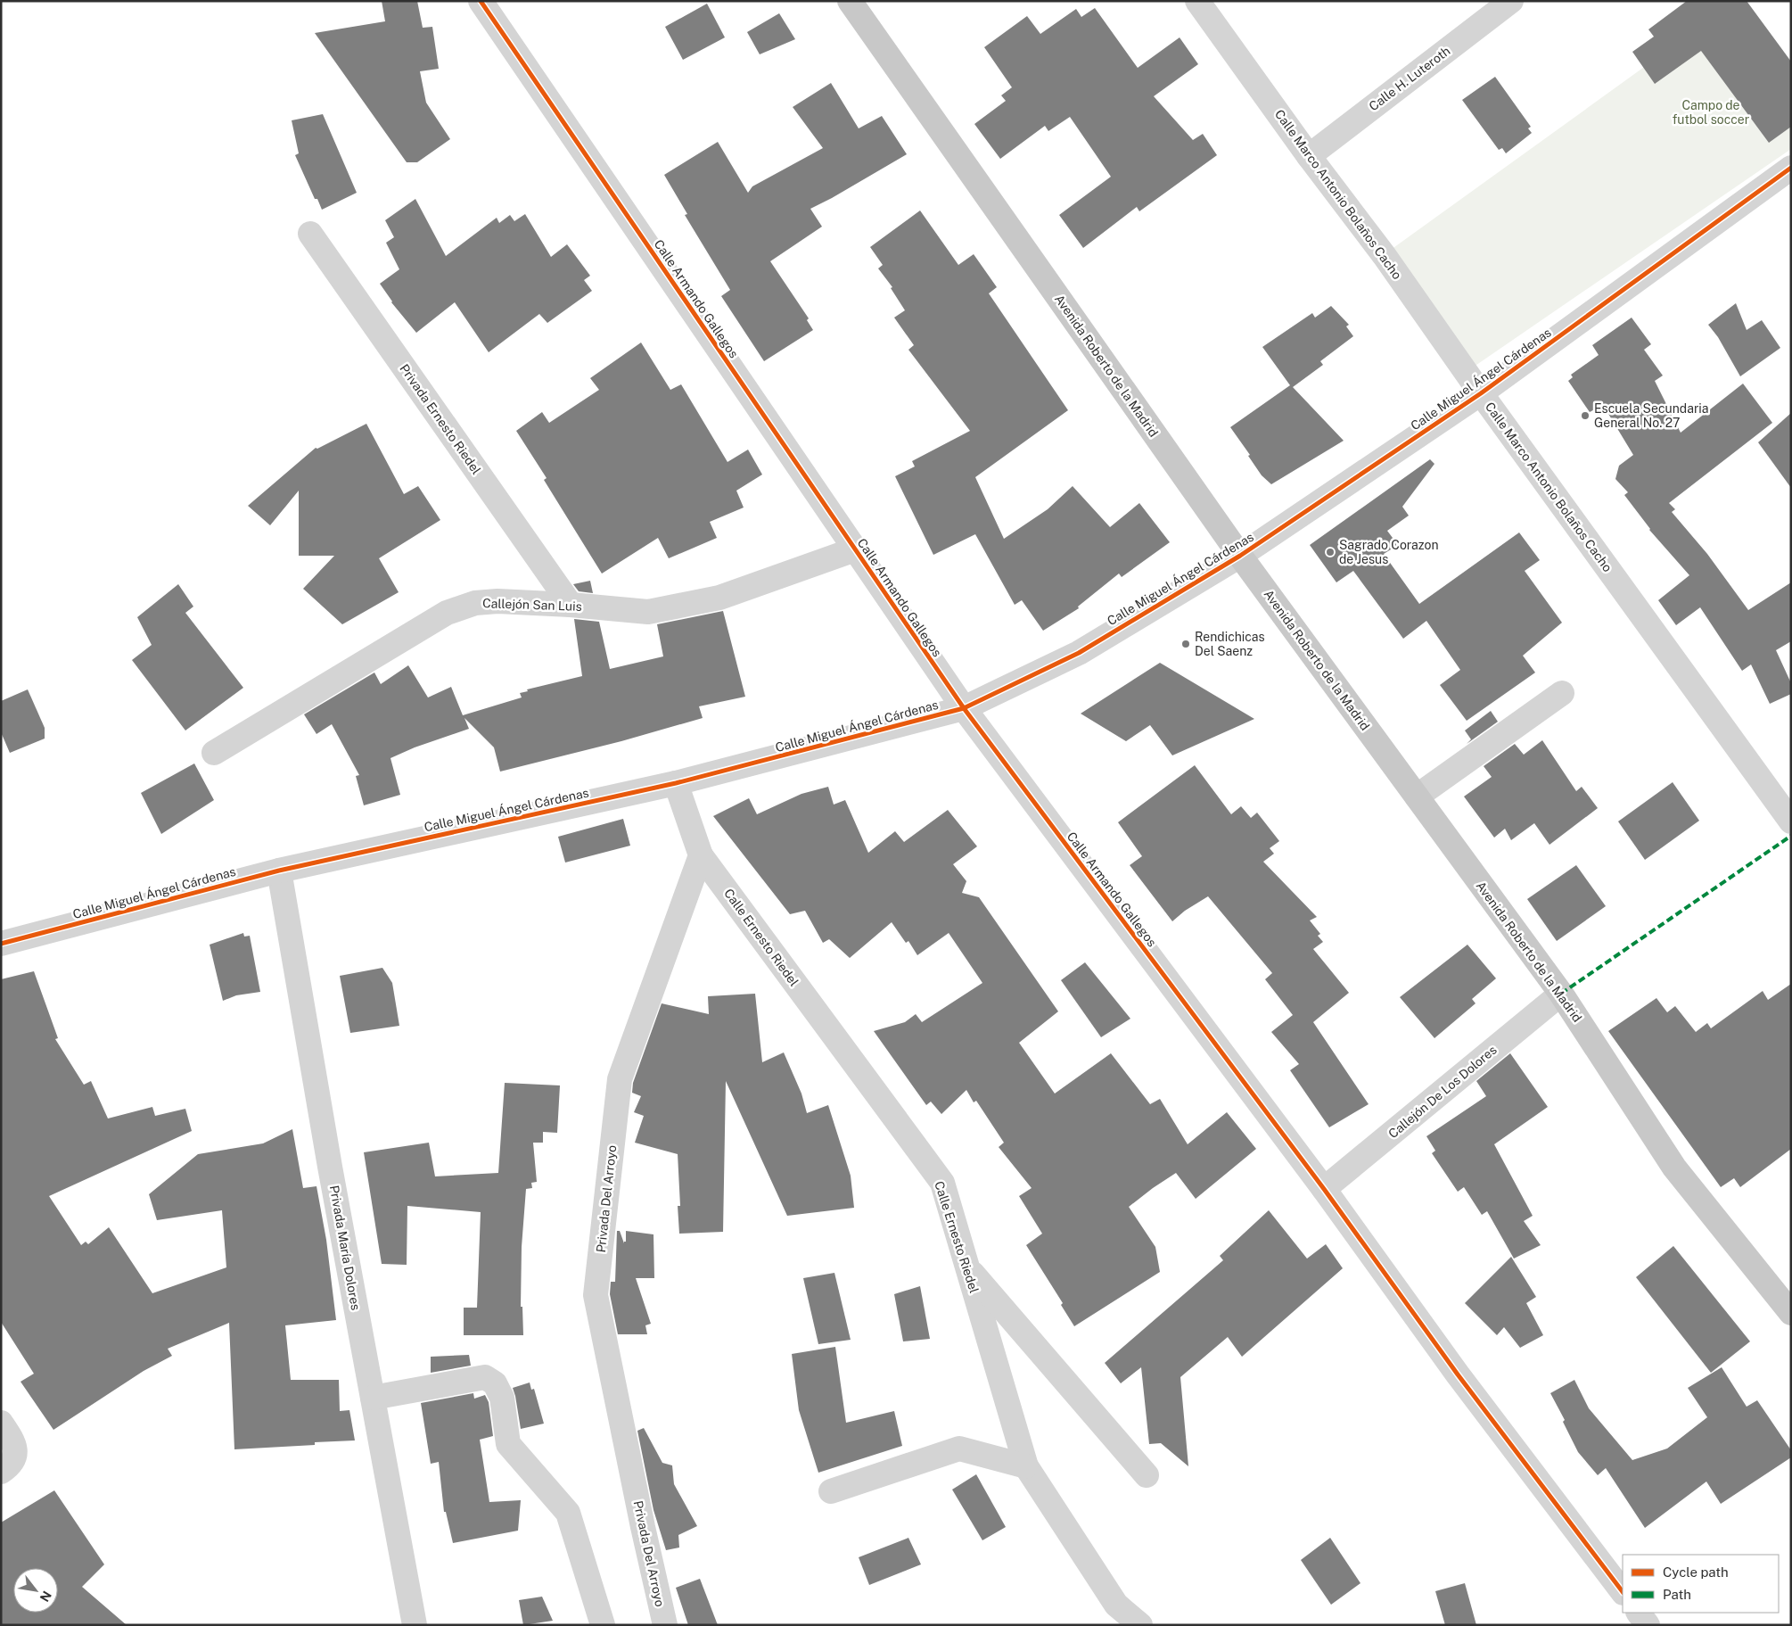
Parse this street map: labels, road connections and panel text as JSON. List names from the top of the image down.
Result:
{
  "streets": {
    "main road": ["Avenida Roberto de la Madrid"],
    "street": [
      "Calle H. Luteroth",
      "Calle Marco Antonio Bolaños Cacho",
      "Calle Armando Gallegos",
      "Calle Miguel Ángel Cárdenas",
      "Privada Ernesto Riedel",
      "Callejón San Luis",
      "Calle Ernesto Riedel",
      "Callejón De Los Dolores",
      "Privada Del Arroyo",
      "Privada María Dolores"
    ]
  },
  "crossings": [
    ["Calle H. Luteroth", "Calle Marco Antonio Bolaños Cacho"],
    ["Calle Marco Antonio Bolaños Cacho", "Calle Miguel Ángel Cárdenas"],
    ["Calle Armando Gallegos", "Calle Miguel Ángel Cárdenas"],
    ["Calle Armando Gallegos", "Callejón San Luis"],
    ["Calle Armando Gallegos", "Callejón De Los Dolores"],
    ["Avenida Roberto de la Madrid", "Calle Miguel Ángel Cárdenas"],
    ["Avenida Roberto de la Madrid", "Callejón De Los Dolores"],
    ["Calle Miguel Ángel Cárdenas", "Privada María Dolores"],
    ["Privada Ernesto Riedel", "Callejón San Luis"],
    ["Calle Ernesto Riedel", "Privada Del Arroyo"]
  ],
  "parks": ["Campo de futbol soccer"],
  "places": ["Escuela Secundaria General No. 27", "Sagrado Corazon de Jesus", "Rendichicas Del Saenz"],
  "legend": ["Cycle path", "Path"],
  "north": "bottom right"
}
